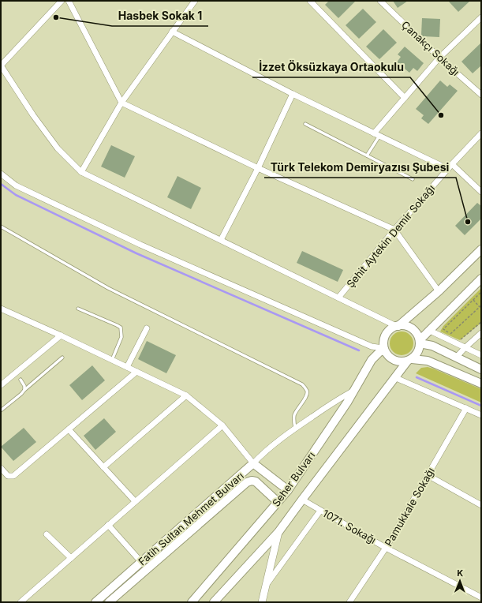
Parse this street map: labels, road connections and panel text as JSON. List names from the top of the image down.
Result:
{
  "streets": {
    "main road": ["Seher Bulvarı", "Fatih Sultan Mehmet Bulvarı"],
    "street": [
      "Çanakçı Sokağı",
      "Şehit Aytekin Demir Sokağı",
      "Pamukkale Sokağı",
      "1071. Sokağı"
    ]
  },
  "crossings": [
    ["Seher Bulvarı", "Fatih Sultan Mehmet Bulvarı"],
    ["Seher Bulvarı", "1071. Sokağı"],
    ["Pamukkale Sokağı", "1071. Sokağı"]
  ],
  "places": ["Hasbek Sokak 1", "İzzet Öksüzkaya Ortaokulu", "Türk Telekom Demiryazısı Şubesi"],
  "north": "top"
}
